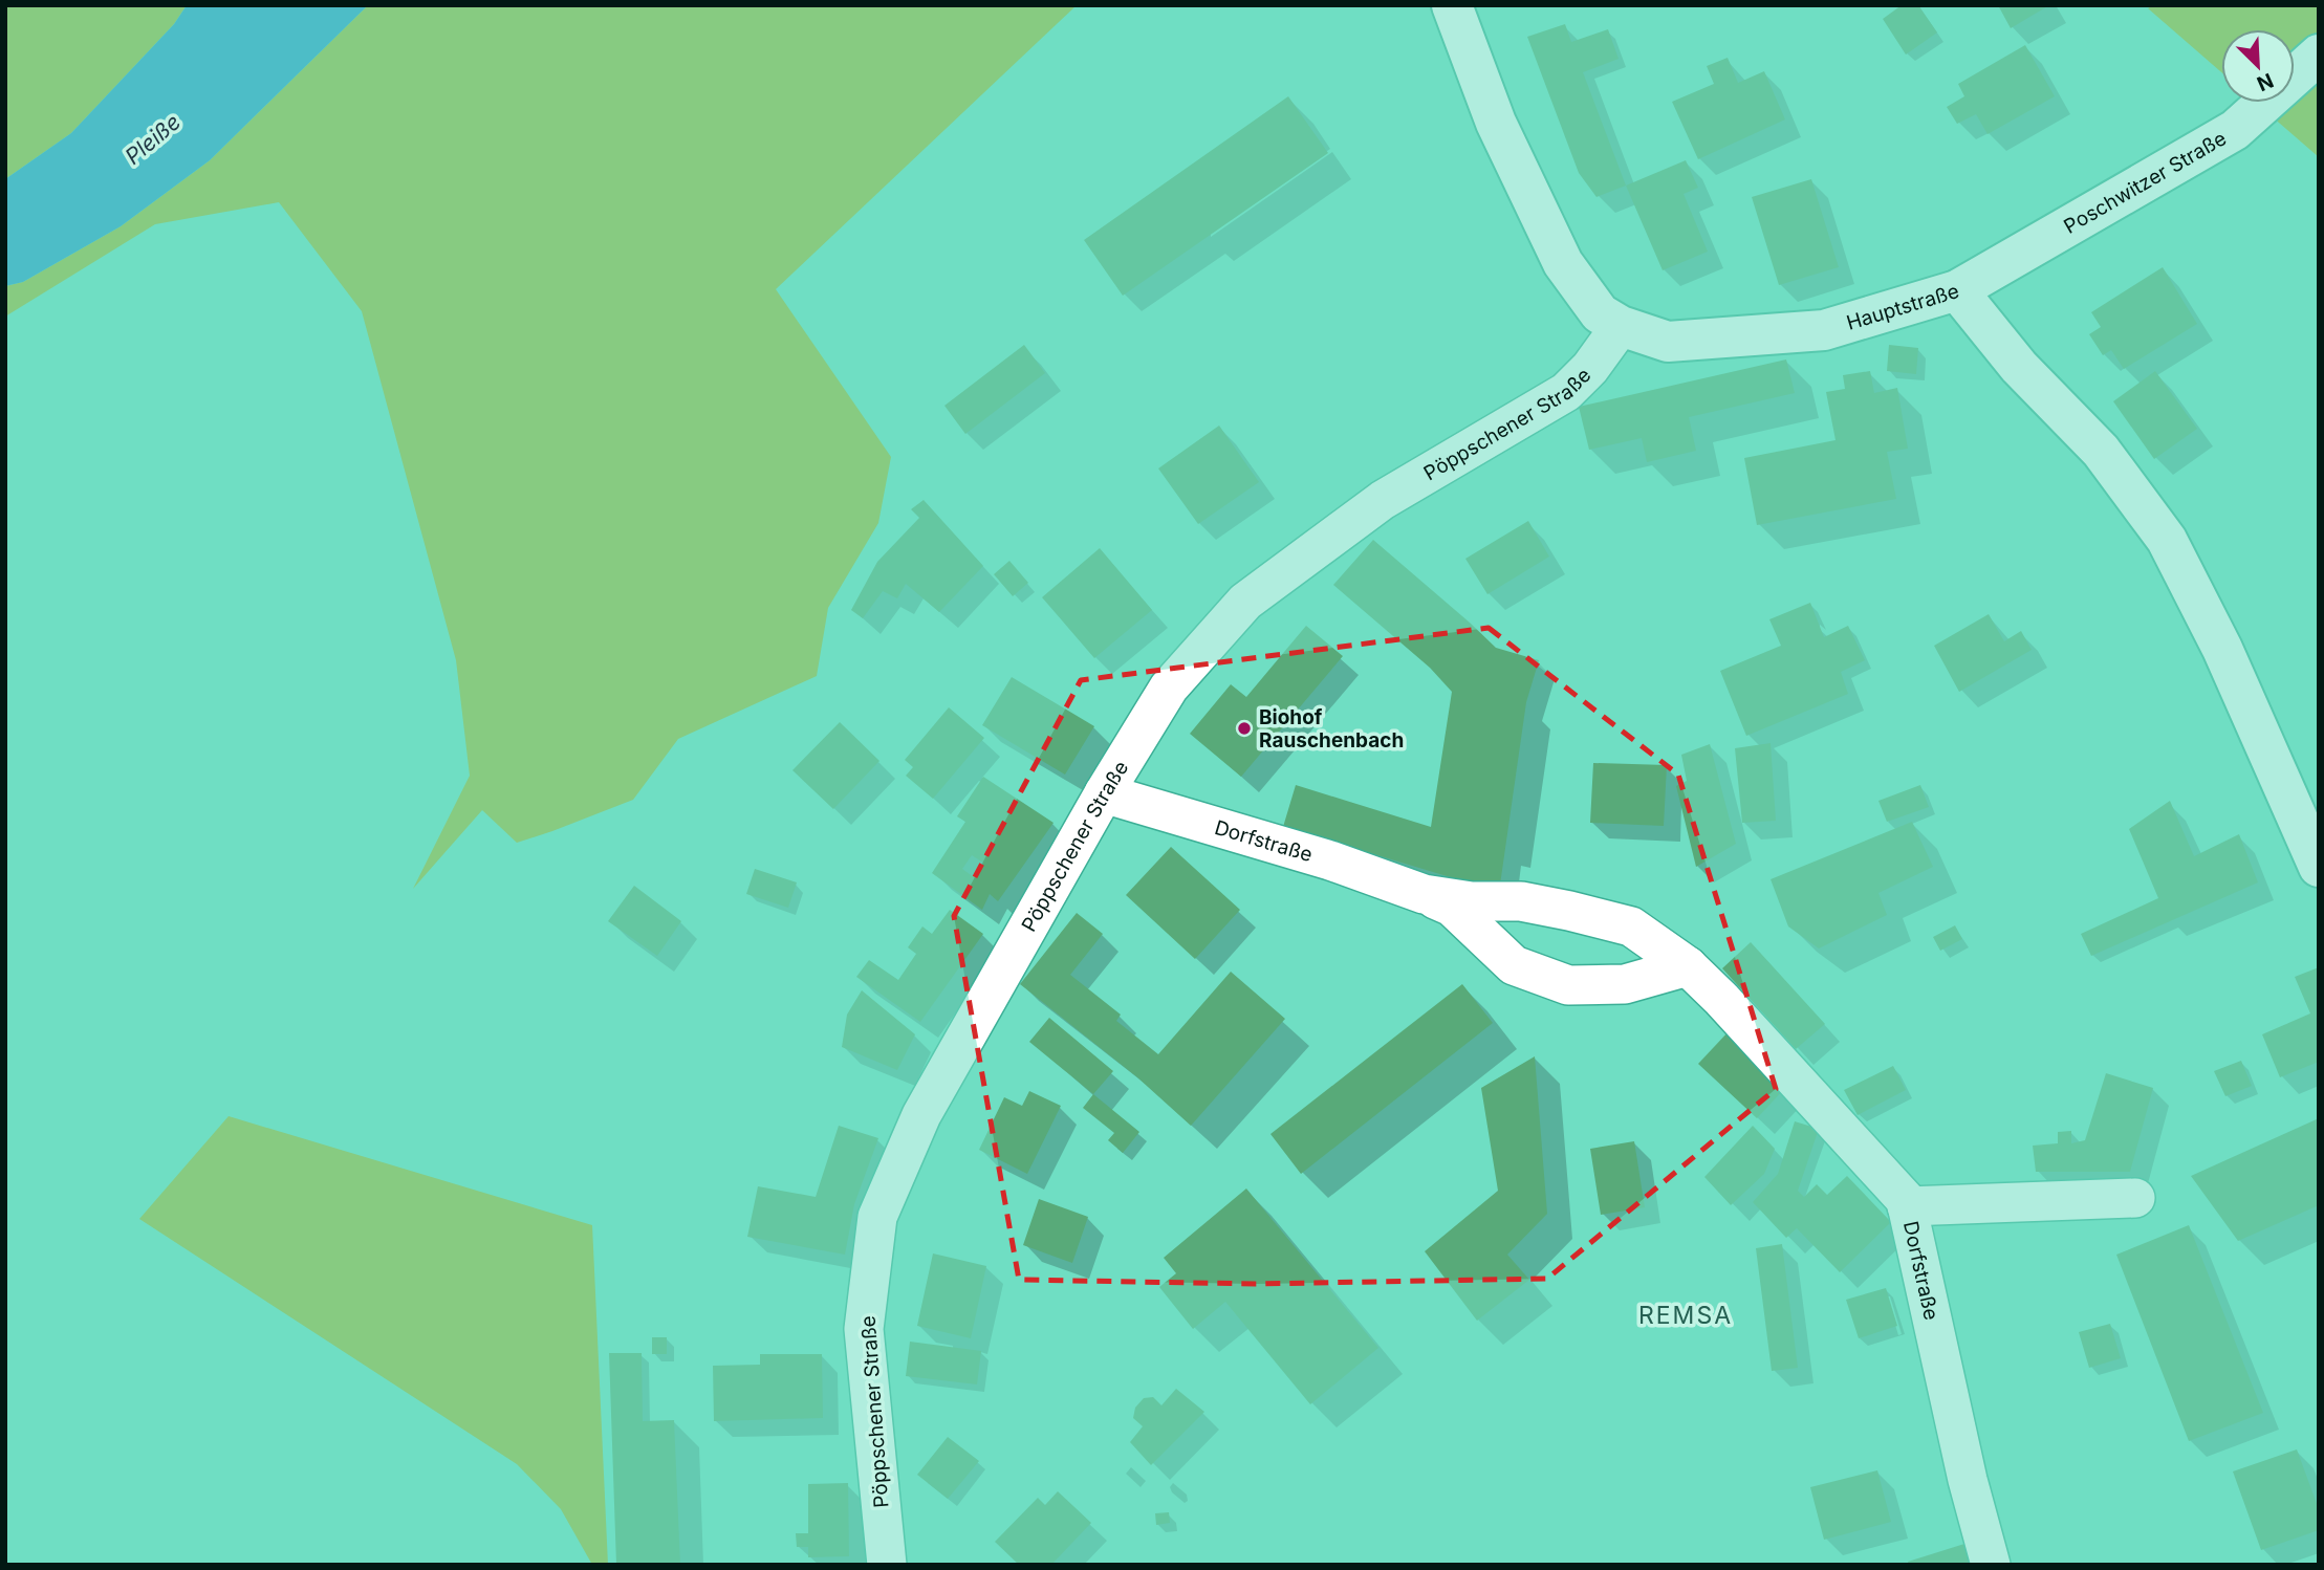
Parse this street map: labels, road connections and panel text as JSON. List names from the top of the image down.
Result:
{
  "streets": {
    "street": [
      "Poschwitzer Straße",
      "Hauptstraße",
      "Pöppschener Straße",
      "Dorfstraße"
    ]
  },
  "crossings": [
    ["Poschwitzer Straße", "Hauptstraße"],
    ["Hauptstraße", "Pöppschener Straße"],
    ["Pöppschener Straße", "Dorfstraße"]
  ],
  "districts": ["REMSA"],
  "water": ["Pleiße"],
  "places": ["Biohof Rauschenbach"],
  "north": "bottom right"
}
